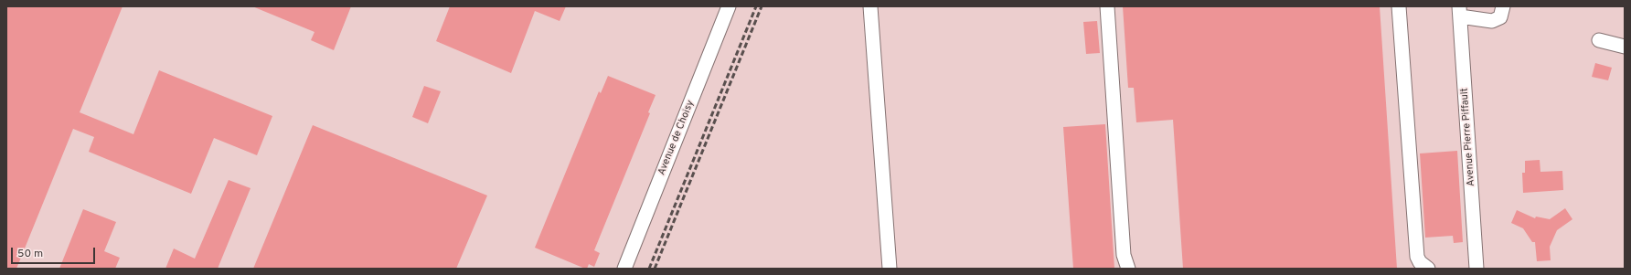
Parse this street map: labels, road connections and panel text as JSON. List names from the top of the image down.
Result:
{
  "streets": {
    "street": ["Avenue Pierre Piffault", "Avenue de Choisy"]
  },
  "scale_bar": "50 m"
}
